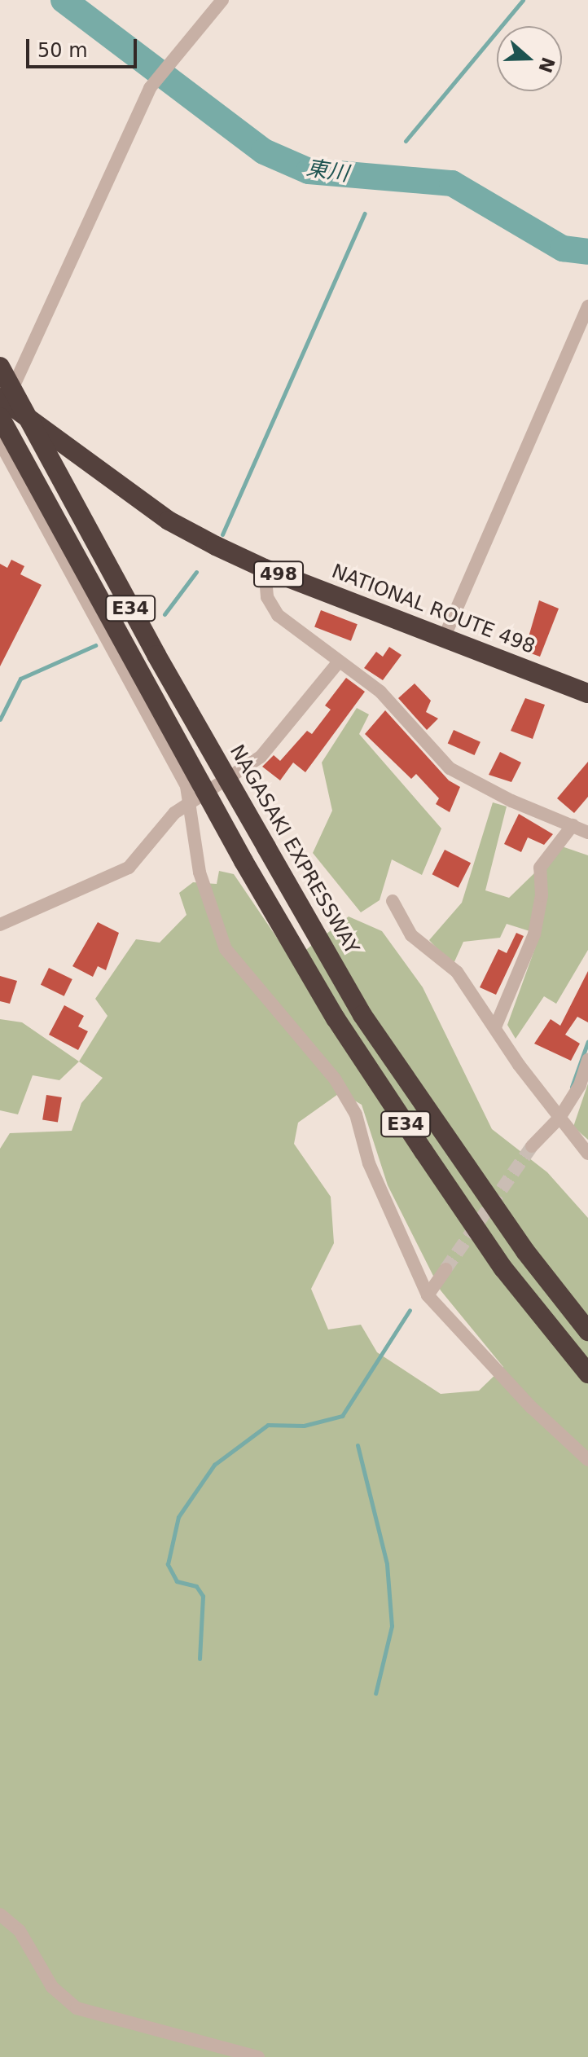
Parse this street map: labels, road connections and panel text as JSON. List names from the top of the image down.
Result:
{
  "streets": {
    "highway": [
      "498",
      "E34",
      "NATIONAL ROUTE 498",
      "NAGASAKI EXPRESSWAY"
    ]
  },
  "crossings": [
    ["E34", "NATIONAL ROUTE 498"]
  ],
  "water": ["東川"],
  "scale_bar": "50 m",
  "north": "right"
}
